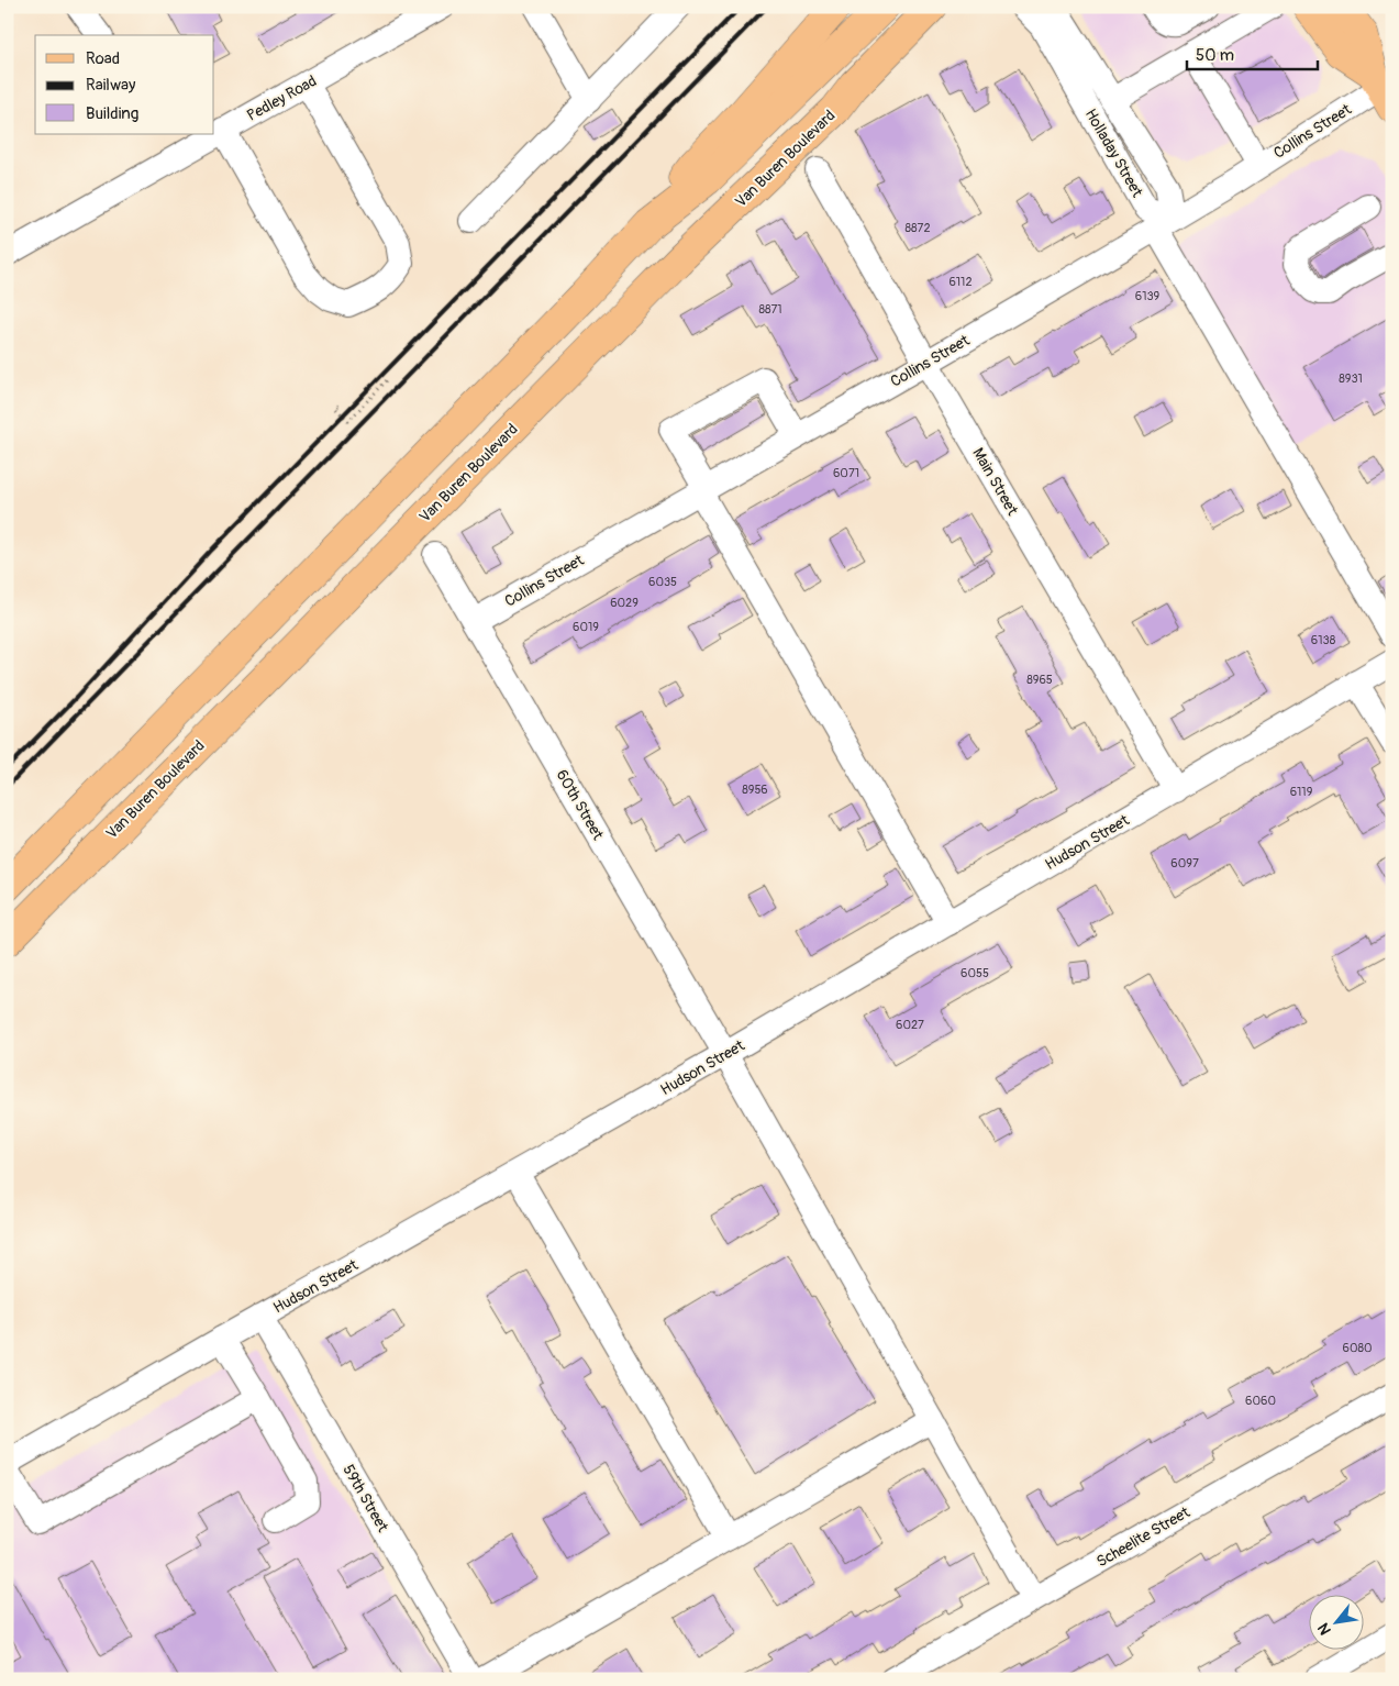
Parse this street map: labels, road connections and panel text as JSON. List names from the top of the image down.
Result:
{
  "streets": {
    "main road": ["Van Buren Boulevard"],
    "street": [
      "Pedley Road",
      "Collins Street",
      "Holladay Street",
      "Main Street",
      "60th Street",
      "Hudson Street",
      "59th Street",
      "Scheelite Street"
    ]
  },
  "crossings": [
    ["Collins Street", "Holladay Street"],
    ["Collins Street", "Main Street"],
    ["Collins Street", "60th Street"],
    ["Main Street", "Hudson Street"],
    ["60th Street", "Hudson Street"],
    ["60th Street", "Scheelite Street"],
    ["Hudson Street", "59th Street"]
  ],
  "house_numbers": [
    "8872",
    "6112",
    "6139",
    "8871",
    "8931",
    "6071",
    "6035",
    "6029",
    "6019",
    "6138",
    "8965",
    "8956",
    "6119",
    "6097",
    "6055",
    "6027",
    "6080",
    "6060"
  ],
  "legend": ["Road", "Railway", "Building"],
  "scale_bar": "50 m",
  "north": "bottom left"
}
